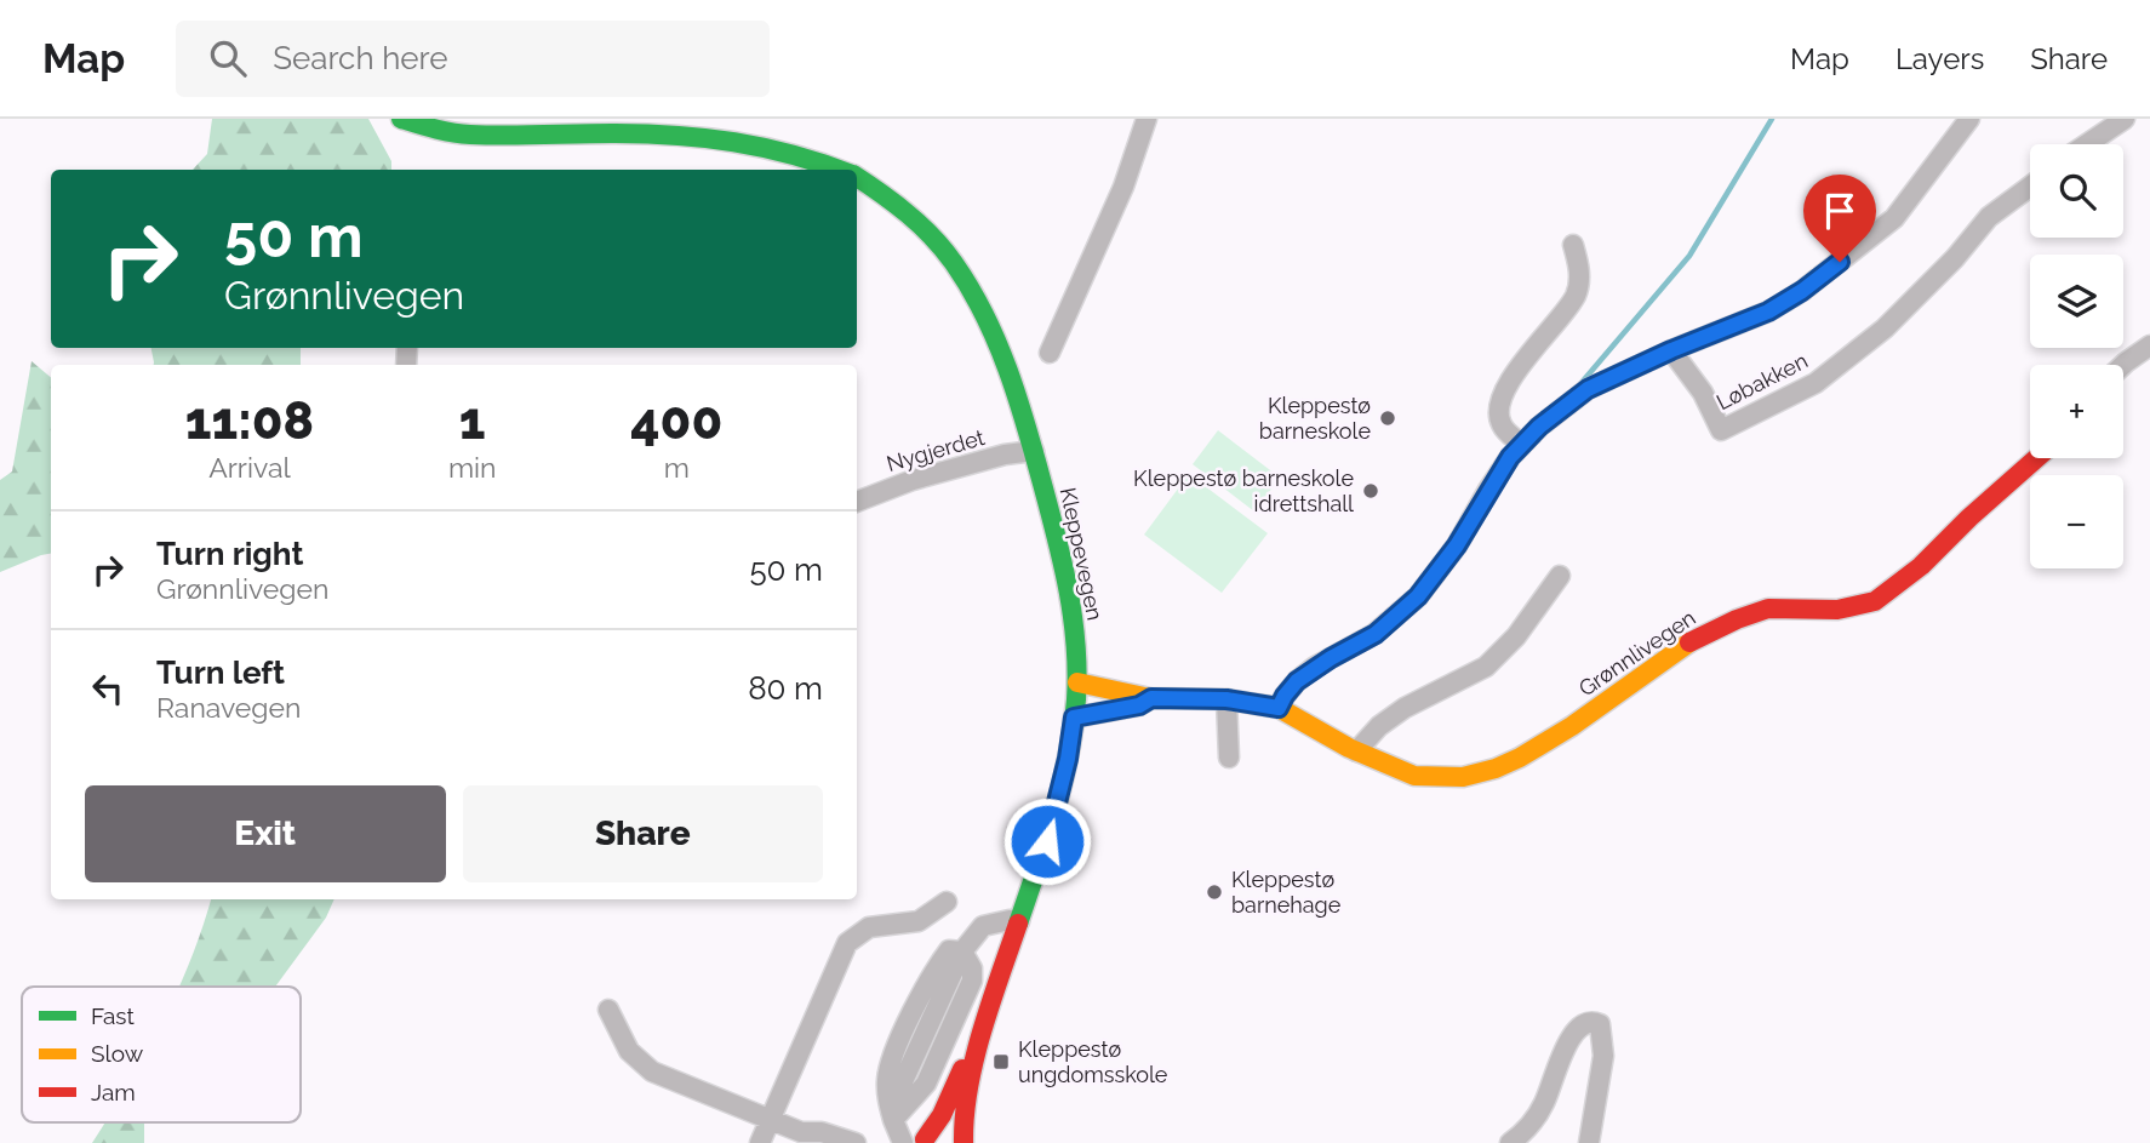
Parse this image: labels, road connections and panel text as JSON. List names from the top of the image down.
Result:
{
  "streets": {
    "main road": ["Kleppevegen", "Grønnlivegen"],
    "street": ["Løbakken", "Nygjerdet"]
  },
  "crossings": [
    ["Nygjerdet", "Kleppevegen"],
    ["Kleppevegen", "Grønnlivegen"]
  ],
  "places": {
    "other": ["Kleppestø barneskole", "Kleppestø barneskole idrettshall", "Kleppestø barnehage"],
    "transit": ["Kleppestø ungdomsskole"]
  },
  "legend": ["Fast", "Slow", "Jam"],
  "page": {
    "header": "Map",
    "search": "Search here",
    "nav": ["Map", "Layers", "Share"],
    "map_buttons": ["+", "−"],
    "turn": ["50 m", "Grønnlivegen"],
    "eta": [
      "11:08",
      "Arrival",
      "1",
      "min",
      "400",
      "m"
    ],
    "list": [
      {
        "name": "Turn right",
        "note": "Grønnlivegen",
        "value": "50 m"
      },
      {
        "name": "Turn left",
        "note": "Ranavegen",
        "value": "80 m"
      }
    ],
    "buttons": ["Exit", "Share"]
  }
}
